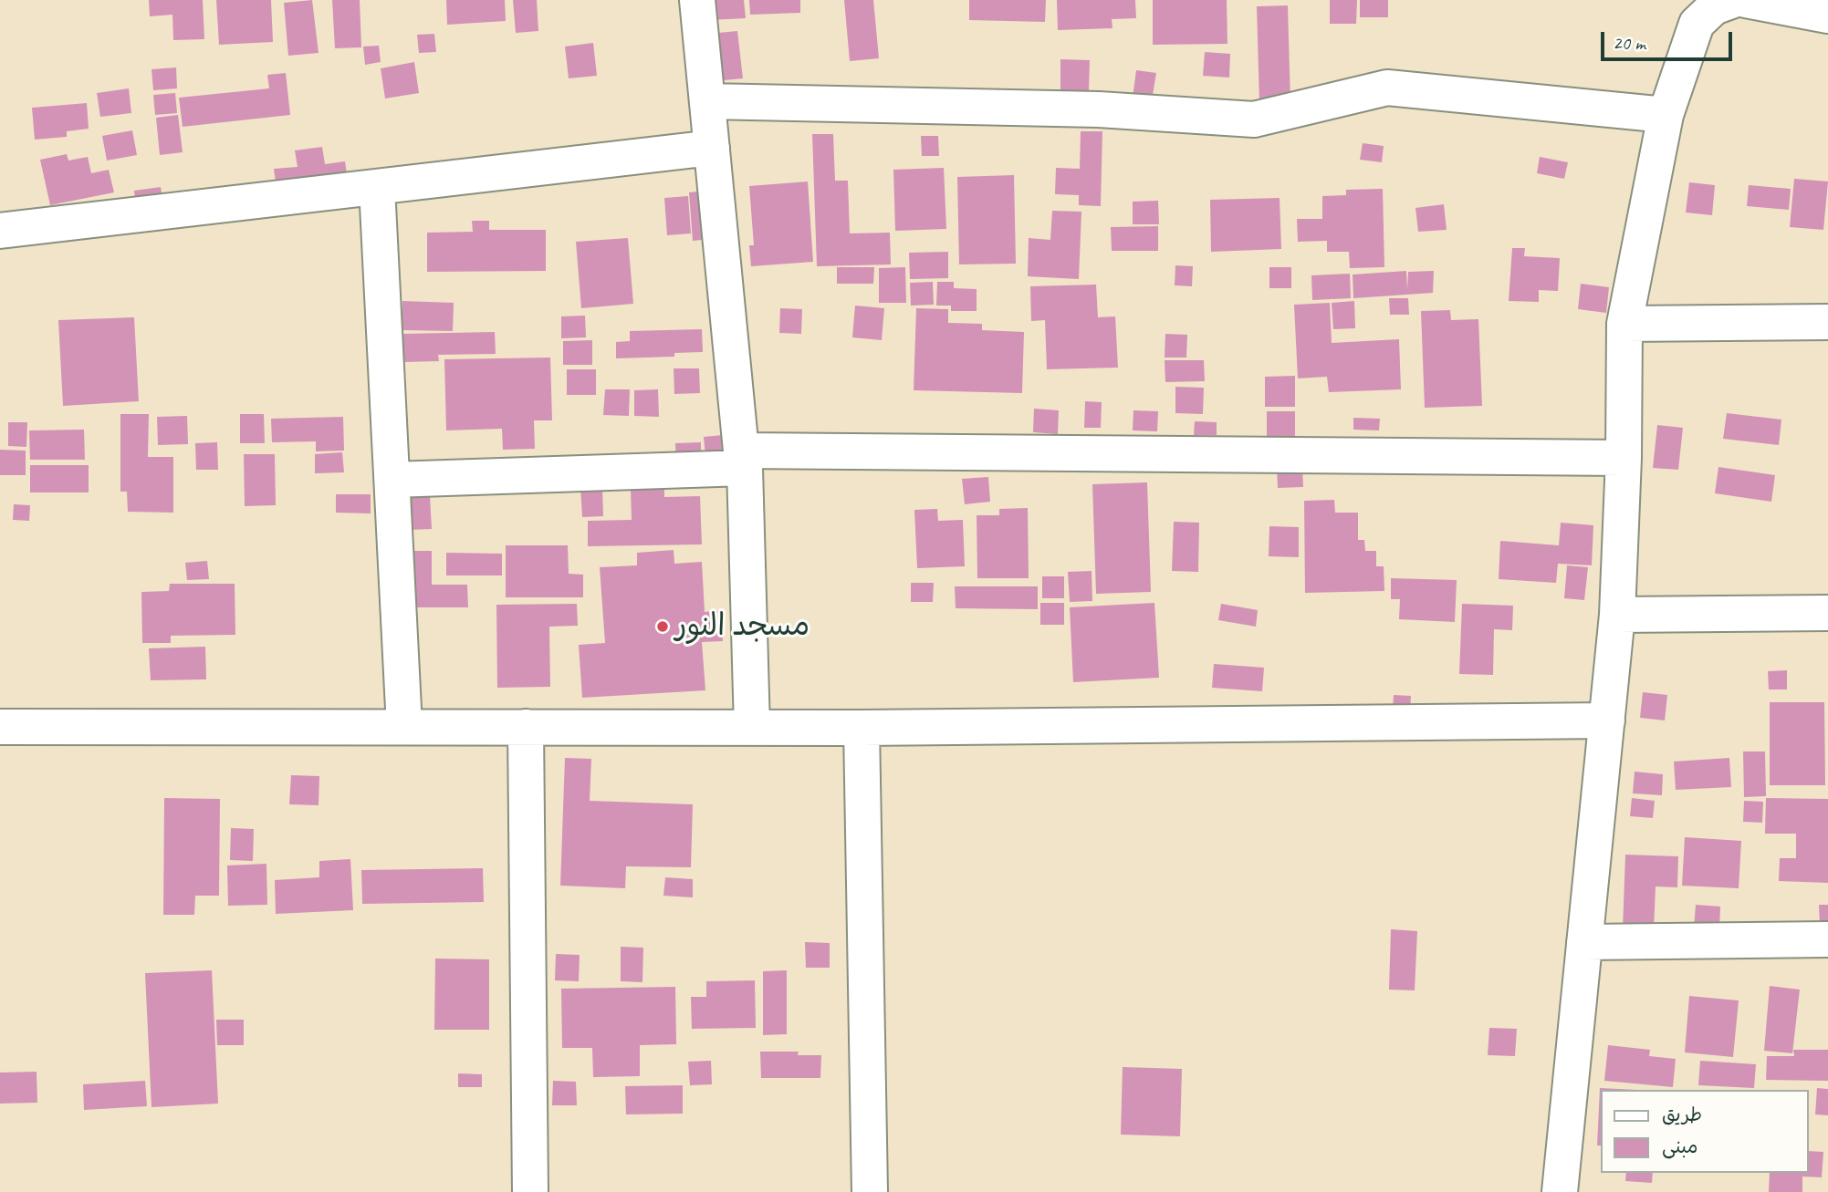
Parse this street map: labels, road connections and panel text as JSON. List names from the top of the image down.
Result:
{
  "places": ["مسجد النور"],
  "legend": ["طريق", "مبنى"],
  "scale_bar": "20 m"
}
